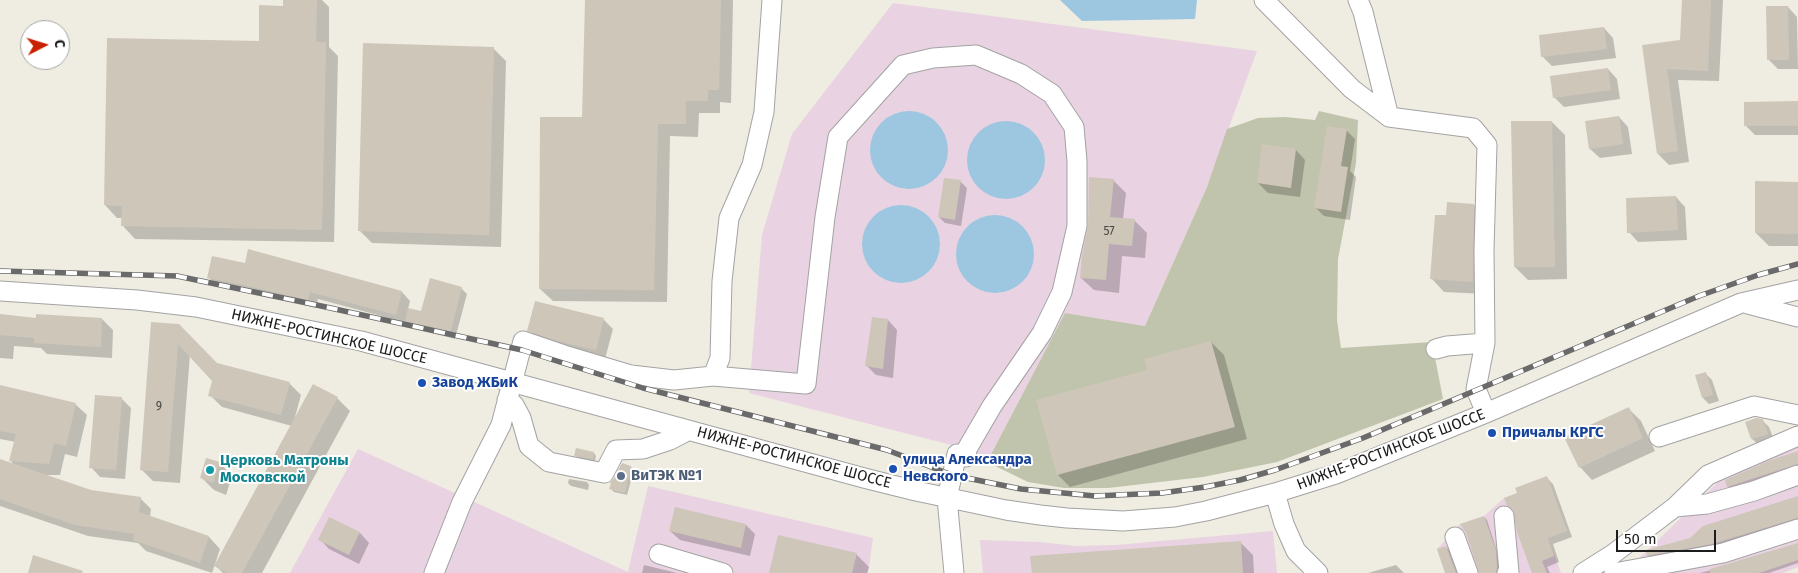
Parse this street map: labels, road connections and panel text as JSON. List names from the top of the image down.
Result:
{
  "streets": {
    "street": ["НИЖНЕ-РОСТИНСКОЕ ШОССЕ"]
  },
  "places": [
    "Завод ЖБиК",
    "Причалы КРГС",
    "улица Александра Невского",
    "Церковь Матроны Московской",
    "ВиТЭК №1"
  ],
  "house_numbers": ["57", "9"],
  "scale_bar": "50 m",
  "north": "right"
}
